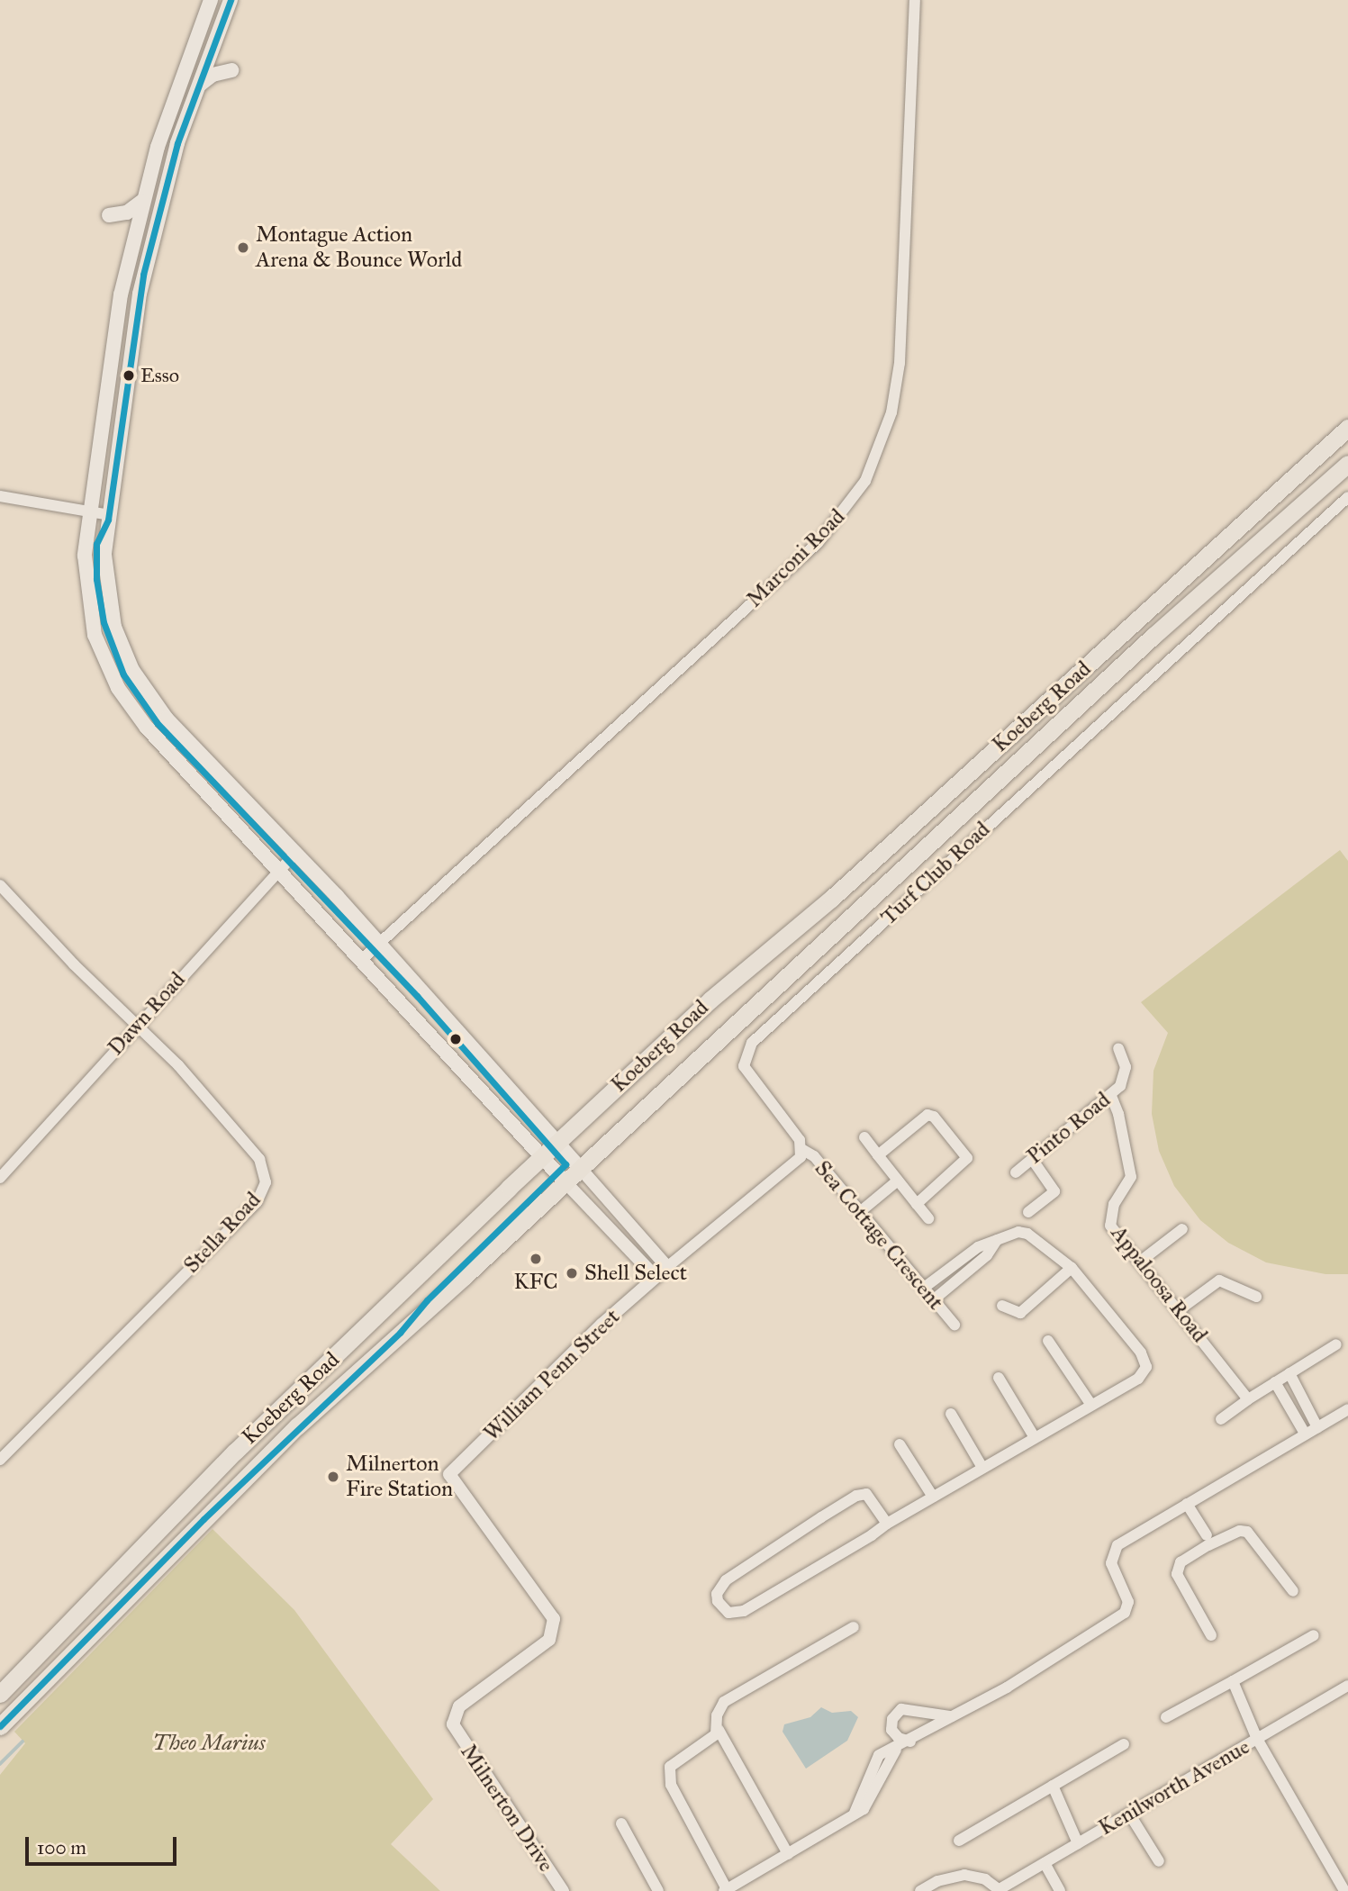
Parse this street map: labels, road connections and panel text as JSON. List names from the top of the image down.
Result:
{
  "streets": {
    "main road": ["Koeberg Road"],
    "street": [
      "Marconi Road",
      "Turf Club Road",
      "Dawn Road",
      "Pinto Road",
      "Stella Road",
      "Sea Cottage Crescent",
      "Appaloosa Road",
      "William Penn Street",
      "Kenilworth Avenue",
      "Milnerton Drive"
    ]
  },
  "crossings": [
    ["Turf Club Road", "Sea Cottage Crescent"],
    ["Dawn Road", "Stella Road"],
    ["Pinto Road", "Appaloosa Road"],
    ["William Penn Street", "Milnerton Drive"]
  ],
  "parks": ["Theo Marius"],
  "places": [
    "Montague Action Arena & Bounce World",
    "Esso",
    "KFC",
    "Shell Select",
    "Milnerton Fire Station"
  ],
  "scale_bar": "100 m"
}
